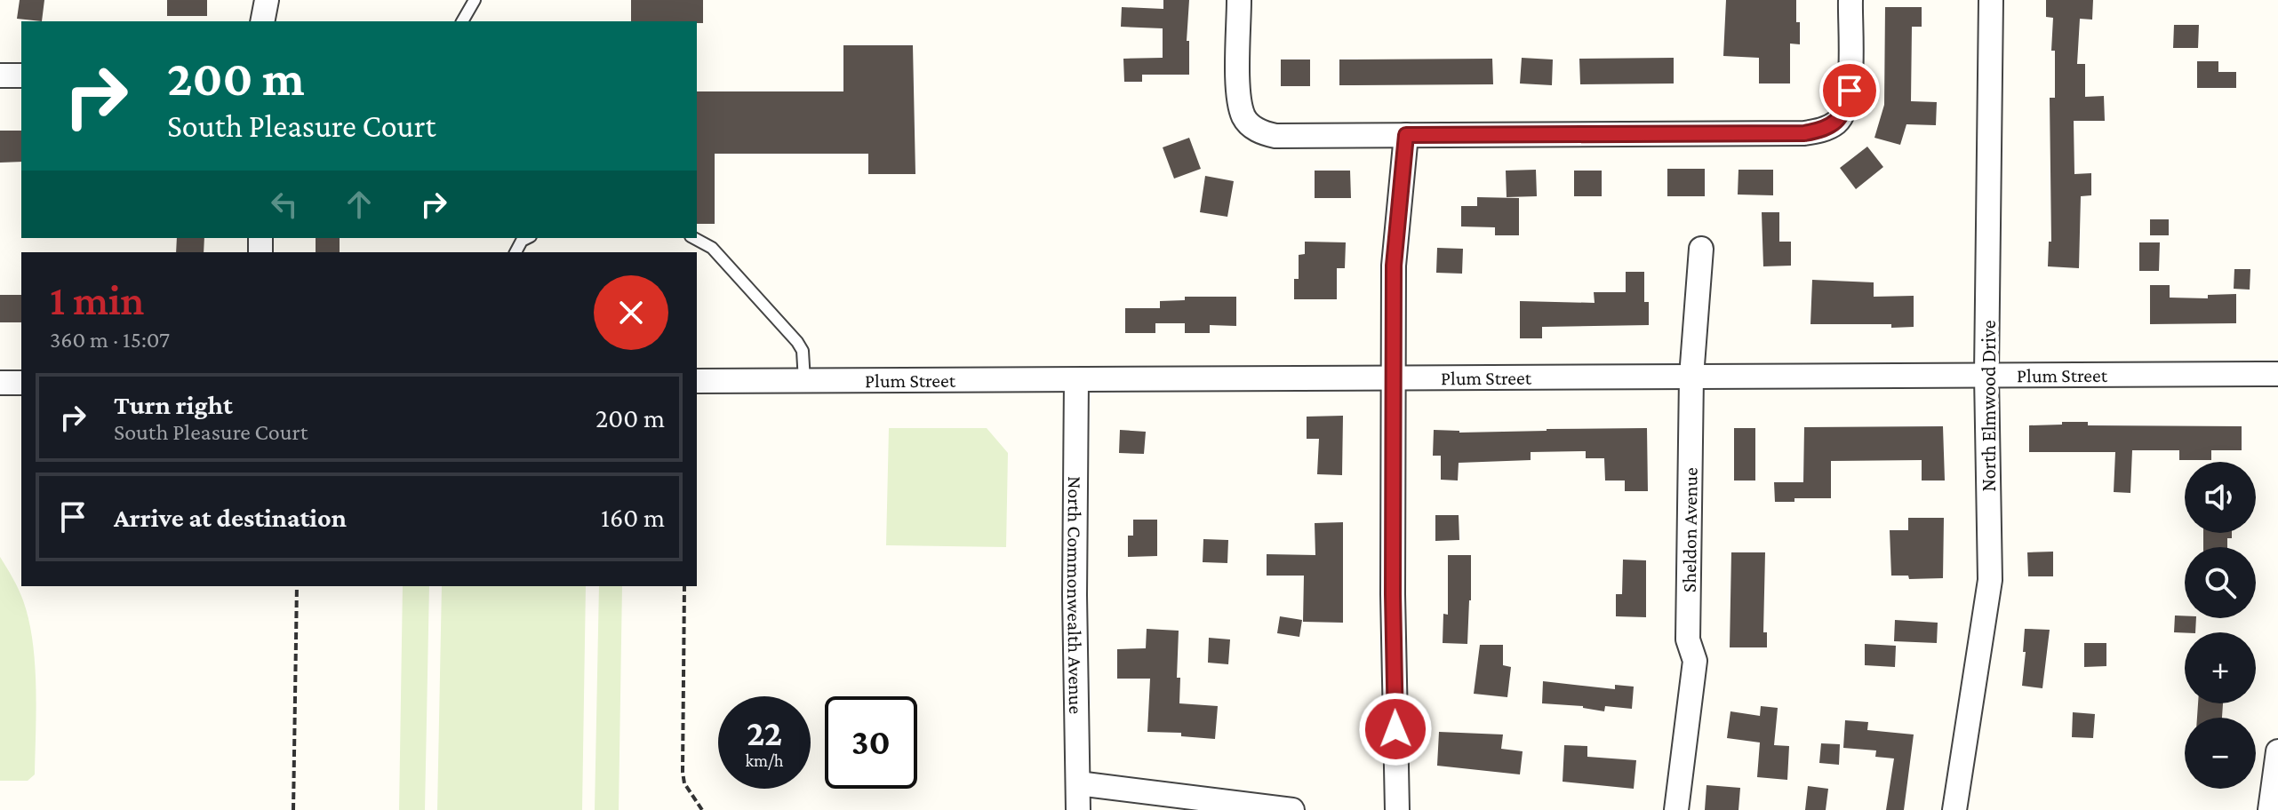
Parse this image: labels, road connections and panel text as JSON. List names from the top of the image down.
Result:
{
  "streets": {
    "street": [
      "Plum Street",
      "North Elmwood Drive",
      "Sheldon Avenue",
      "North Commonwealth Avenue"
    ]
  },
  "crossings": [
    ["Plum Street", "North Elmwood Drive"],
    ["Plum Street", "Sheldon Avenue"],
    ["Plum Street", "North Commonwealth Avenue"]
  ],
  "page": {
    "turn": ["200 m", "South Pleasure Court"],
    "heading": ["1 min", "360 m · 15:07"],
    "list": [
      {
        "name": "Turn right",
        "note": "South Pleasure Court",
        "value": "200 m"
      },
      {
        "name": "Arrive at destination",
        "value": "160 m"
      }
    ],
    "map_buttons": ["+", "−"],
    "speed": "22 km/h",
    "limit": "30"
  }
}
